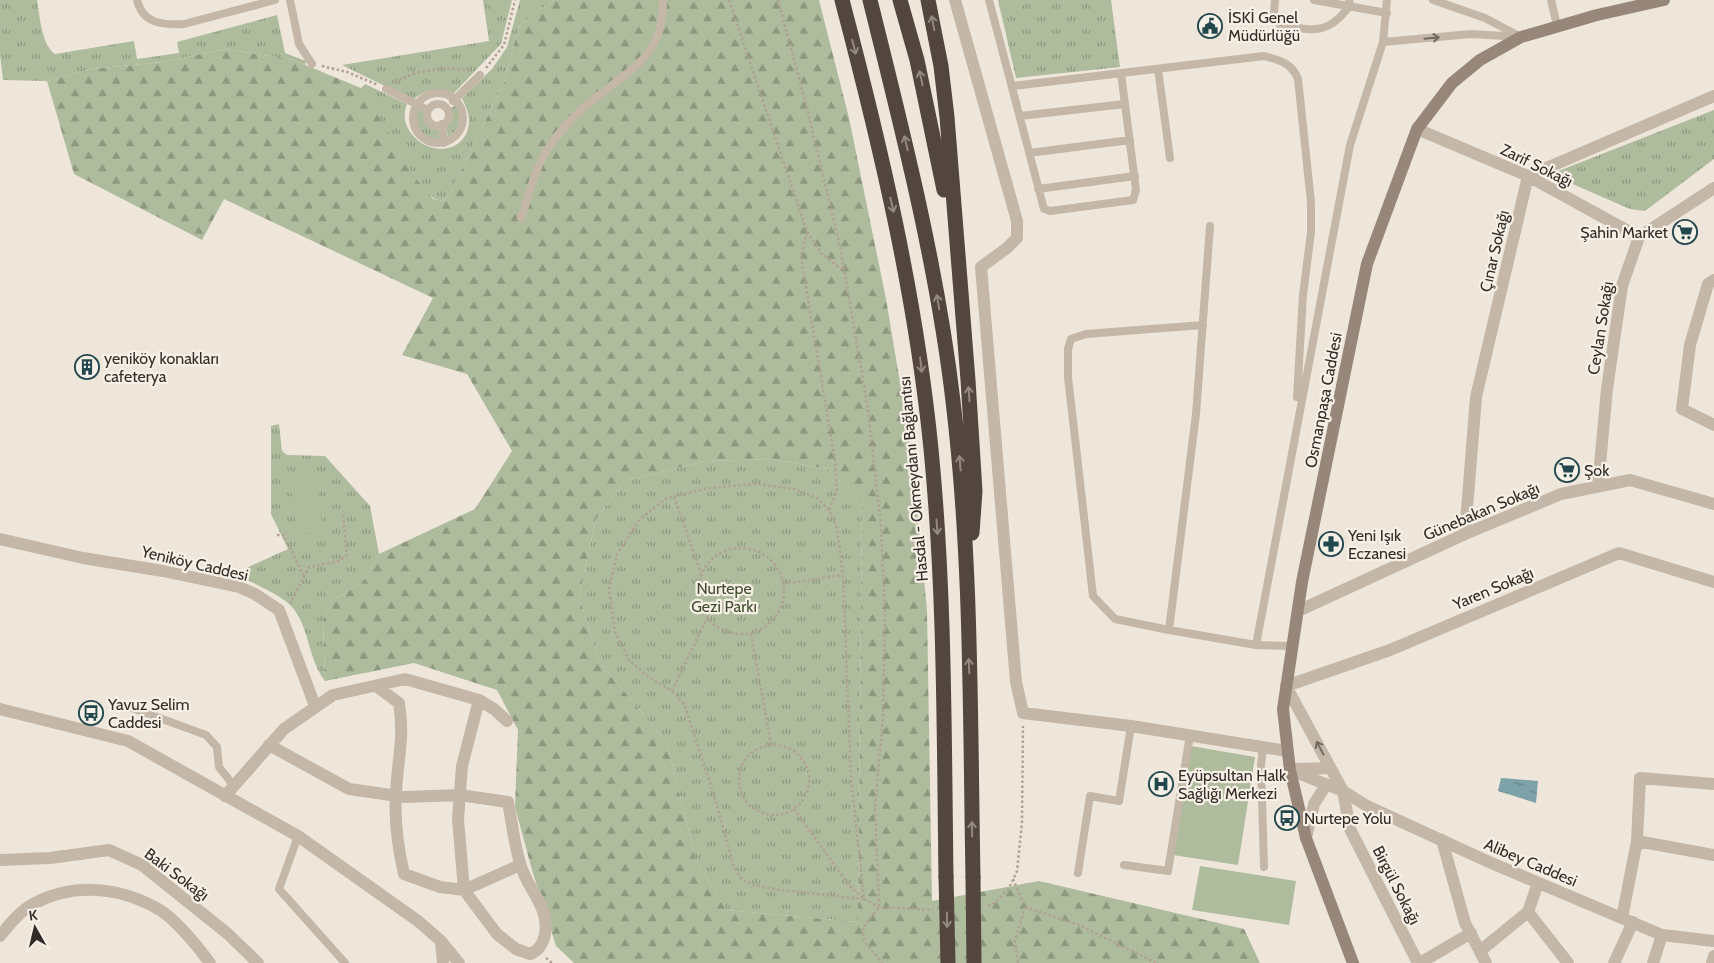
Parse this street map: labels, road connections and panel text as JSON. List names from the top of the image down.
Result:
{
  "streets": {
    "highway": ["Hasdal - Okmeydanı Bağlantısı"],
    "main road": ["Osmanpaşa Caddesi"],
    "street": [
      "Zarif Sokağı",
      "Çınar Sokağı",
      "Ceylan Sokağı",
      "Günebakan Sokağı",
      "Yeniköy Caddesi",
      "Yaren Sokağı",
      "Alibey Caddesi",
      "Baki Sokağı",
      "Birgül Sokağı"
    ]
  },
  "crossings": [
    ["Zarif Sokağı", "Çınar Sokağı"],
    ["Zarif Sokağı", "Ceylan Sokağı"],
    ["Zarif Sokağı", "Osmanpaşa Caddesi"],
    ["Çınar Sokağı", "Günebakan Sokağı"],
    ["Ceylan Sokağı", "Günebakan Sokağı"],
    ["Osmanpaşa Caddesi", "Günebakan Sokağı"],
    ["Osmanpaşa Caddesi", "Yaren Sokağı"],
    ["Osmanpaşa Caddesi", "Alibey Caddesi"],
    ["Alibey Caddesi", "Birgül Sokağı"]
  ],
  "parks": ["Nurtepe Gezi Parkı"],
  "places": {
    "public building": ["İSKİ Genel Müdürlüğü"],
    "supermarket": ["Şahin Market", "Şok"],
    "building": ["yeniköy konakları cafeterya"],
    "pharmacy": ["Yeni Işık Eczanesi"],
    "bus stop": ["Yavuz Selim Caddesi", "Nurtepe Yolu"],
    "hospital": ["Eyüpsultan Halk Sağlığı Merkezi"]
  },
  "north": "top"
}
